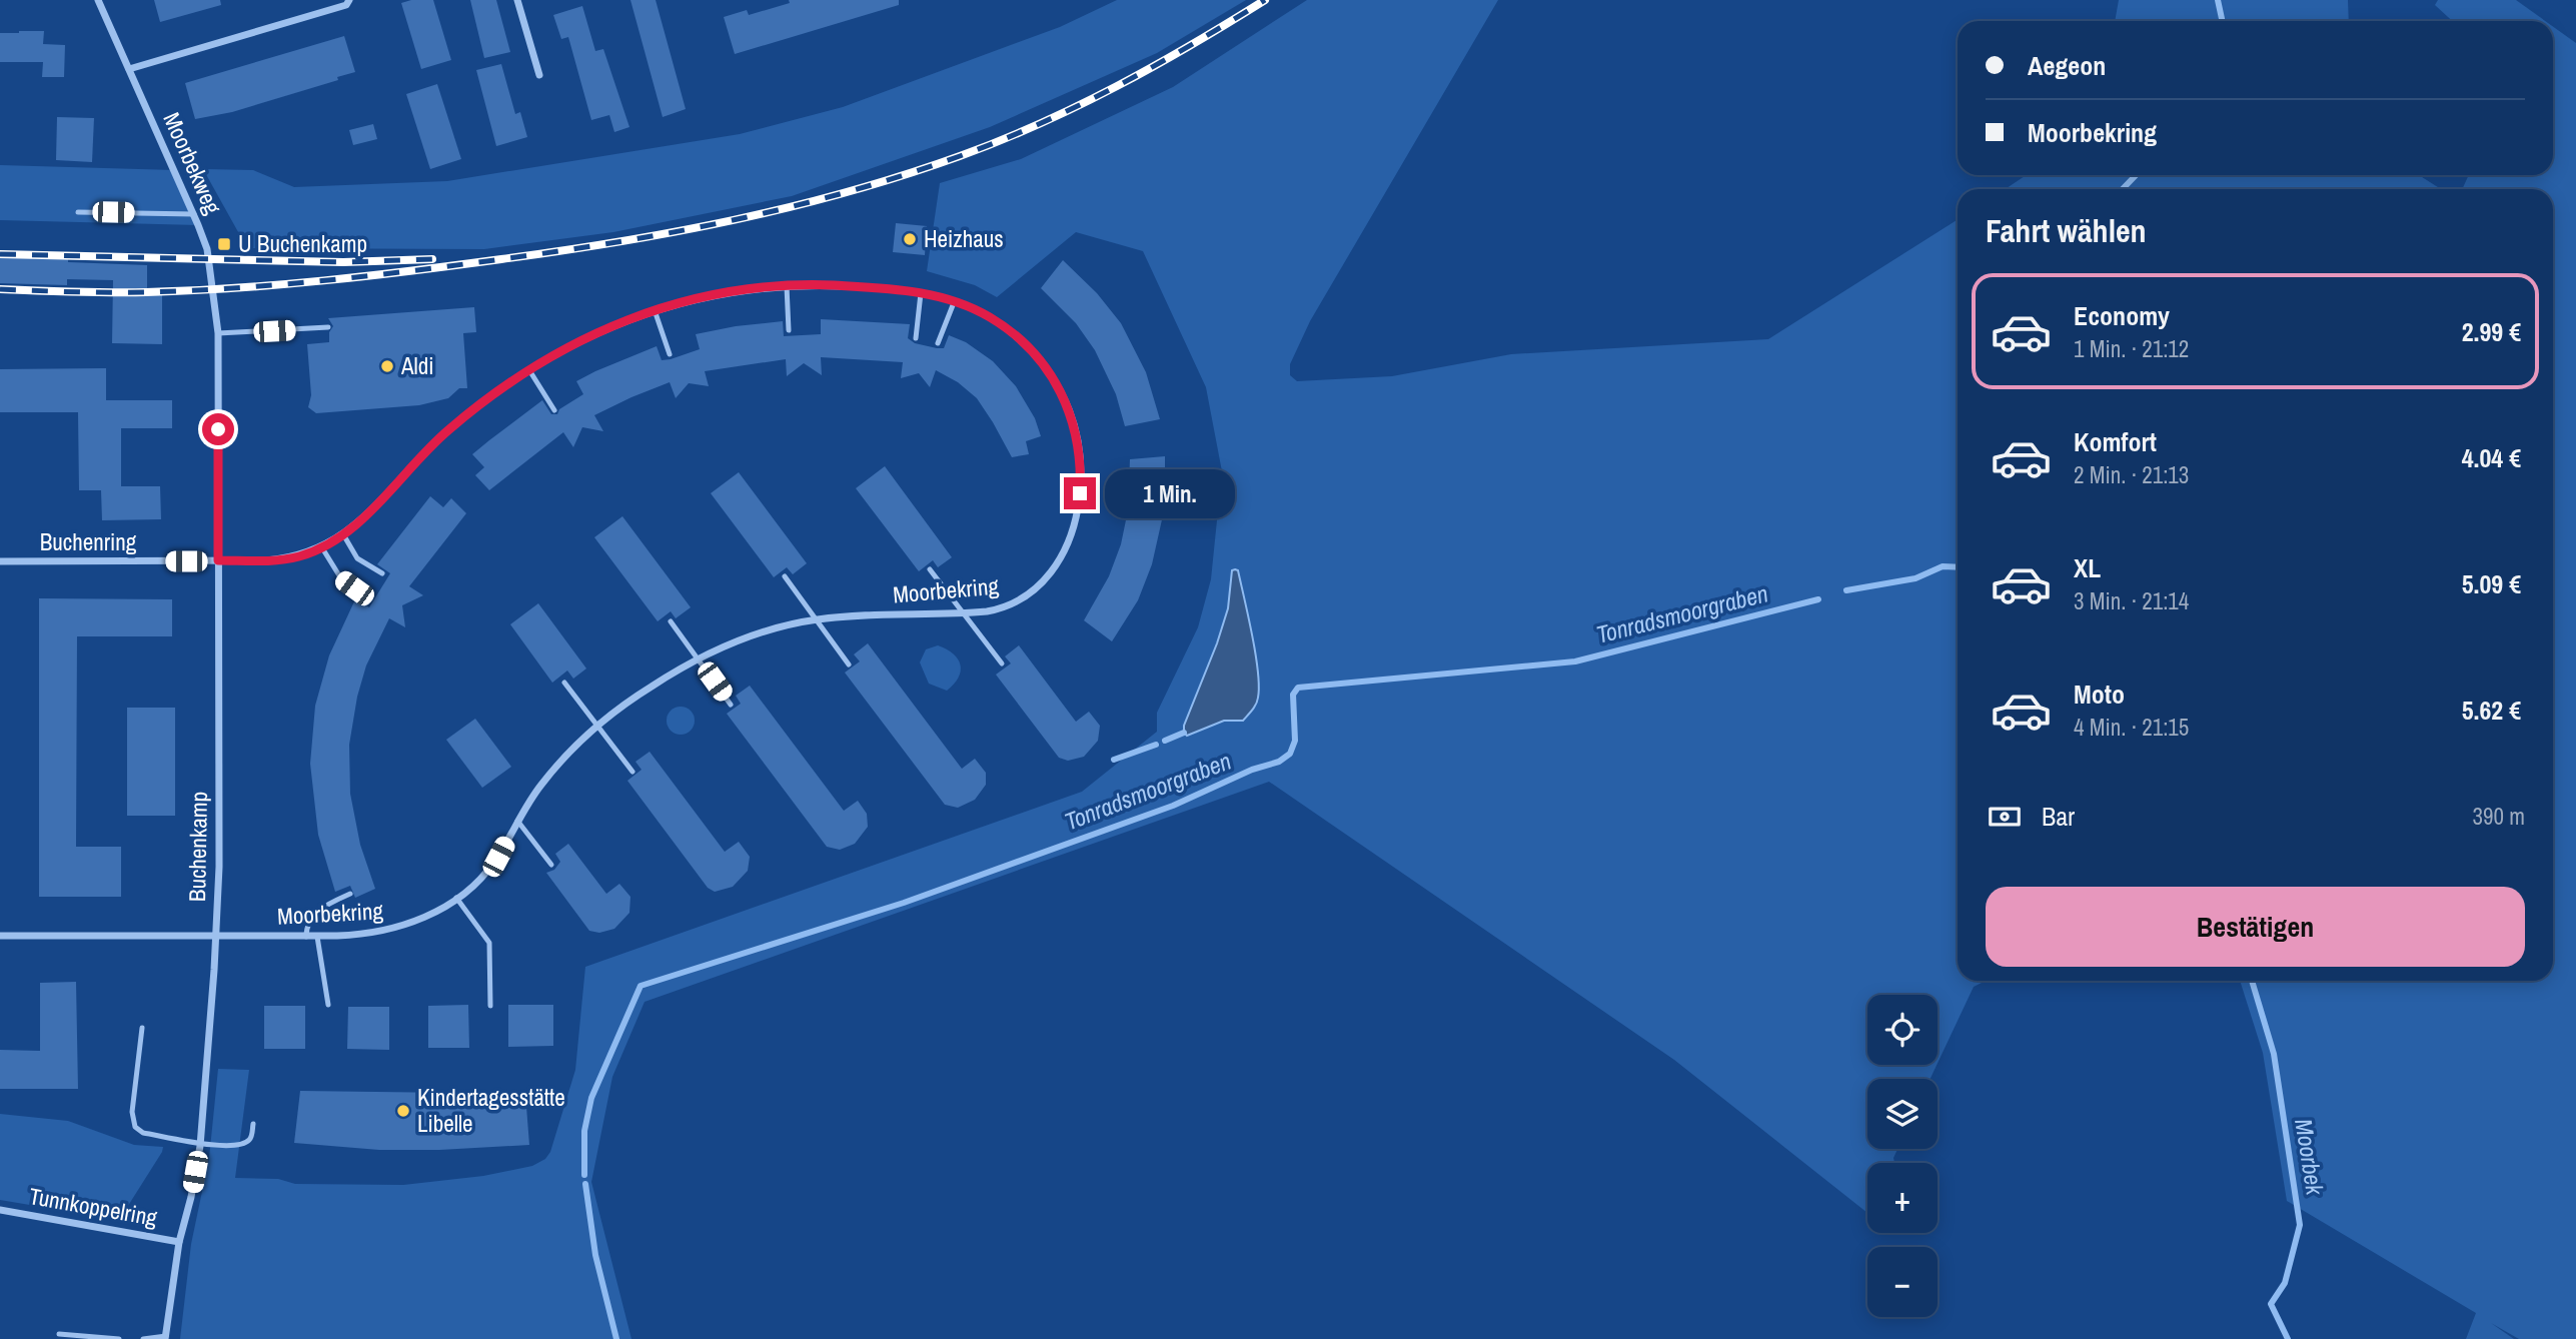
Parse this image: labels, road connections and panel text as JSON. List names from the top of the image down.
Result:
{
  "streets": {
    "street": [
      "Moorbekweg",
      "Buchenring",
      "Moorbekring",
      "Buchenkamp",
      "Tunnkoppelring"
    ]
  },
  "crossings": [
    ["Moorbekweg", "Buchenkamp"],
    ["Buchenring", "Moorbekring"],
    ["Buchenring", "Buchenkamp"],
    ["Moorbekring", "Buchenkamp"],
    ["Buchenkamp", "Tunnkoppelring"]
  ],
  "water": ["Tonradsmoorgraben", "Moorbek"],
  "places": {
    "other": ["Heizhaus", "Aldi", "Kindertagesstätte Libelle"],
    "transit": ["U Buchenkamp"]
  },
  "page": {
    "banner": ["Aegeon", "Moorbekring"],
    "heading": "Fahrt wählen",
    "list": [
      {
        "name": "Economy",
        "note": "1 Min. · 21:12",
        "value": "2.99 €"
      },
      {
        "name": "Komfort",
        "note": "2 Min. · 21:13",
        "value": "4.04 €"
      },
      {
        "name": "XL",
        "note": "3 Min. · 21:14",
        "value": "5.09 €"
      },
      {
        "name": "Moto",
        "note": "4 Min. · 21:15",
        "value": "5.62 €"
      }
    ],
    "bubble": "1 Min.",
    "pay": ["Bar", "390 m"],
    "buttons": "Bestätigen",
    "map_buttons": ["+", "−"]
  }
}
